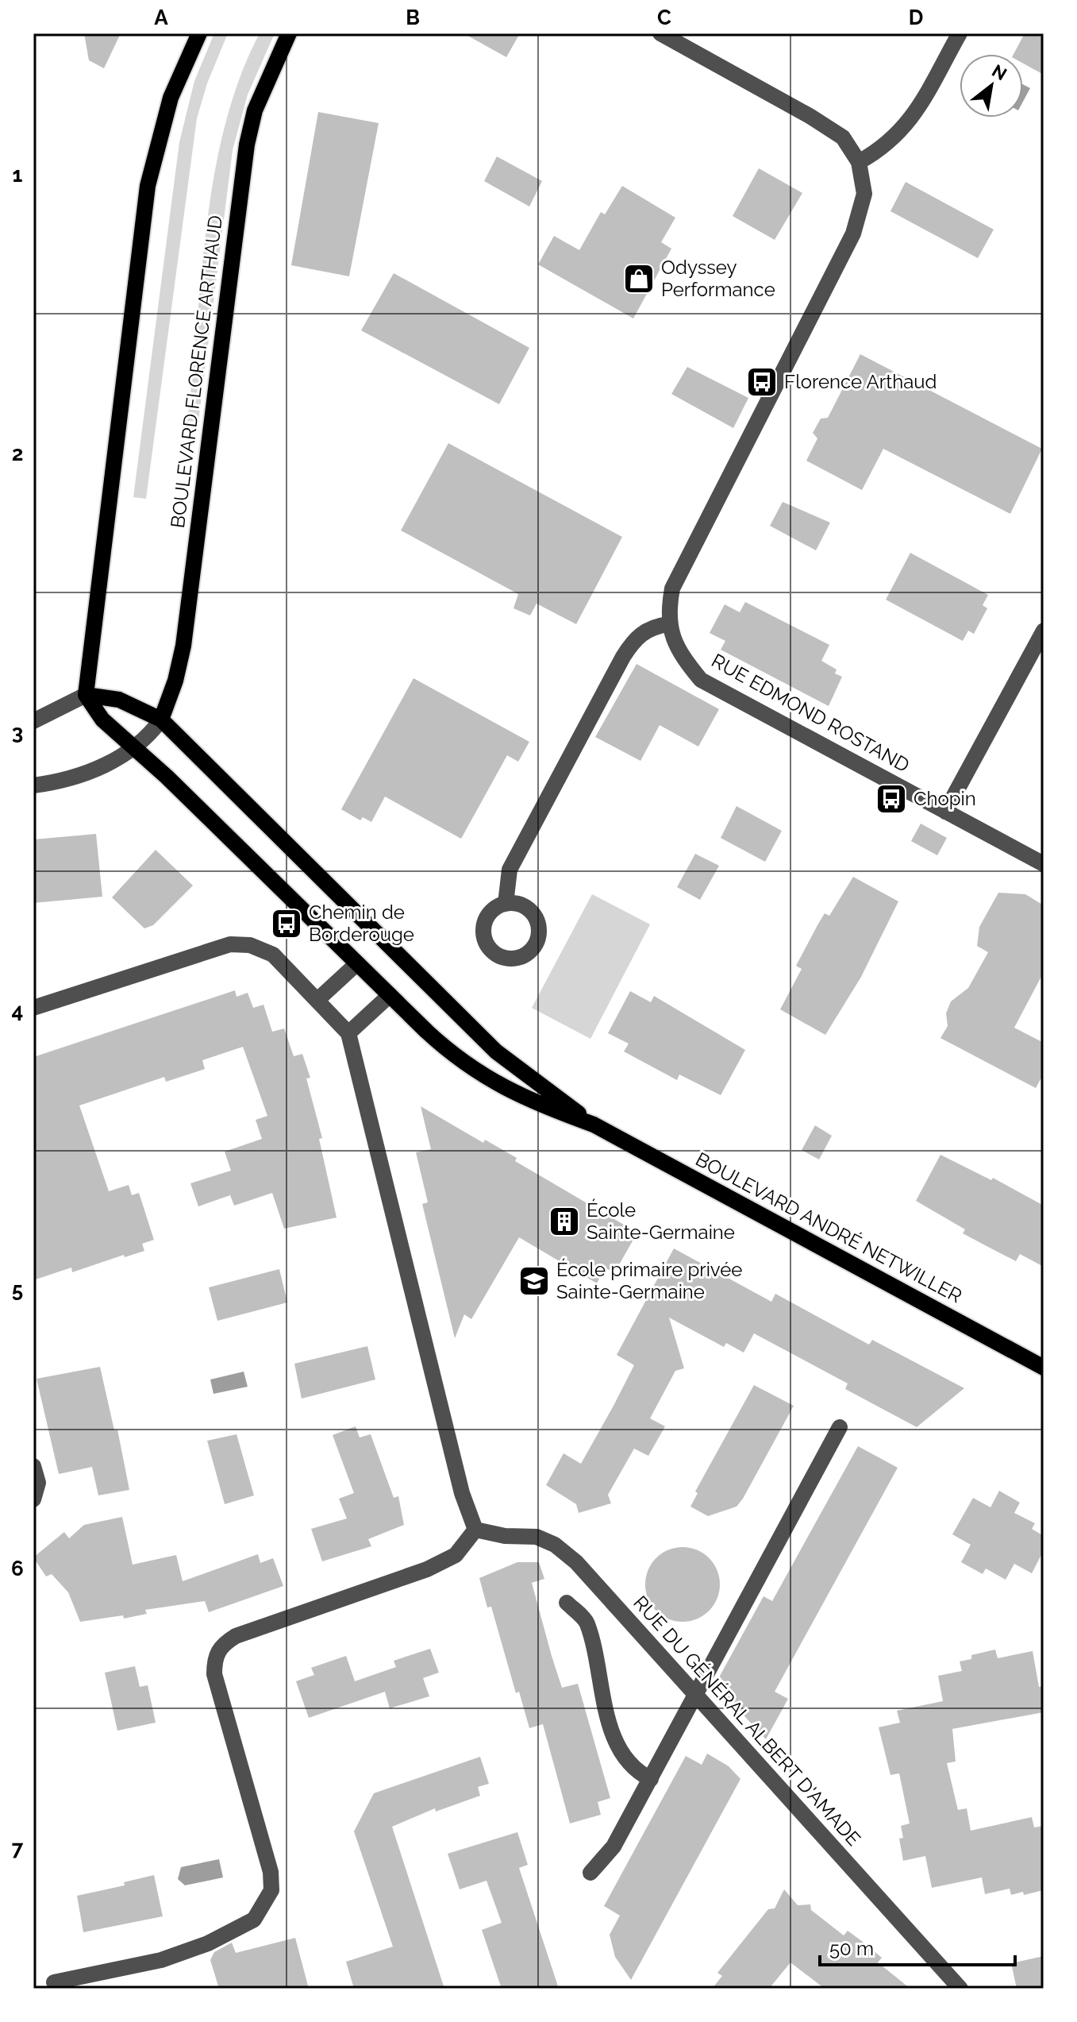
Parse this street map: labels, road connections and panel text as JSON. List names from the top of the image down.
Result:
{
  "streets": {
    "main road": ["BOULEVARD FLORENCE ARTHAUD", "BOULEVARD ANDRÉ NETWILLER"],
    "street": ["RUE EDMOND ROSTAND", "RUE DU GÉNÉRAL ALBERT D'AMADE"]
  },
  "crossings": [
    ["BOULEVARD FLORENCE ARTHAUD", "BOULEVARD ANDRÉ NETWILLER"]
  ],
  "places": {
    "shop": ["Odyssey Performance"],
    "bus stop": ["Florence Arthaud", "Chopin", "Chemin de Borderouge"],
    "building": ["École Sainte-Germaine"],
    "school or university": ["École primaire privée Sainte-Germaine"]
  },
  "scale_bar": "50 m",
  "north": "top right",
  "grid": {
    "columns": [
      "A",
      "B",
      "C",
      "D"
    ],
    "rows": [
      "1",
      "2",
      "3",
      "4",
      "5",
      "6",
      "7"
    ]
  }
}
